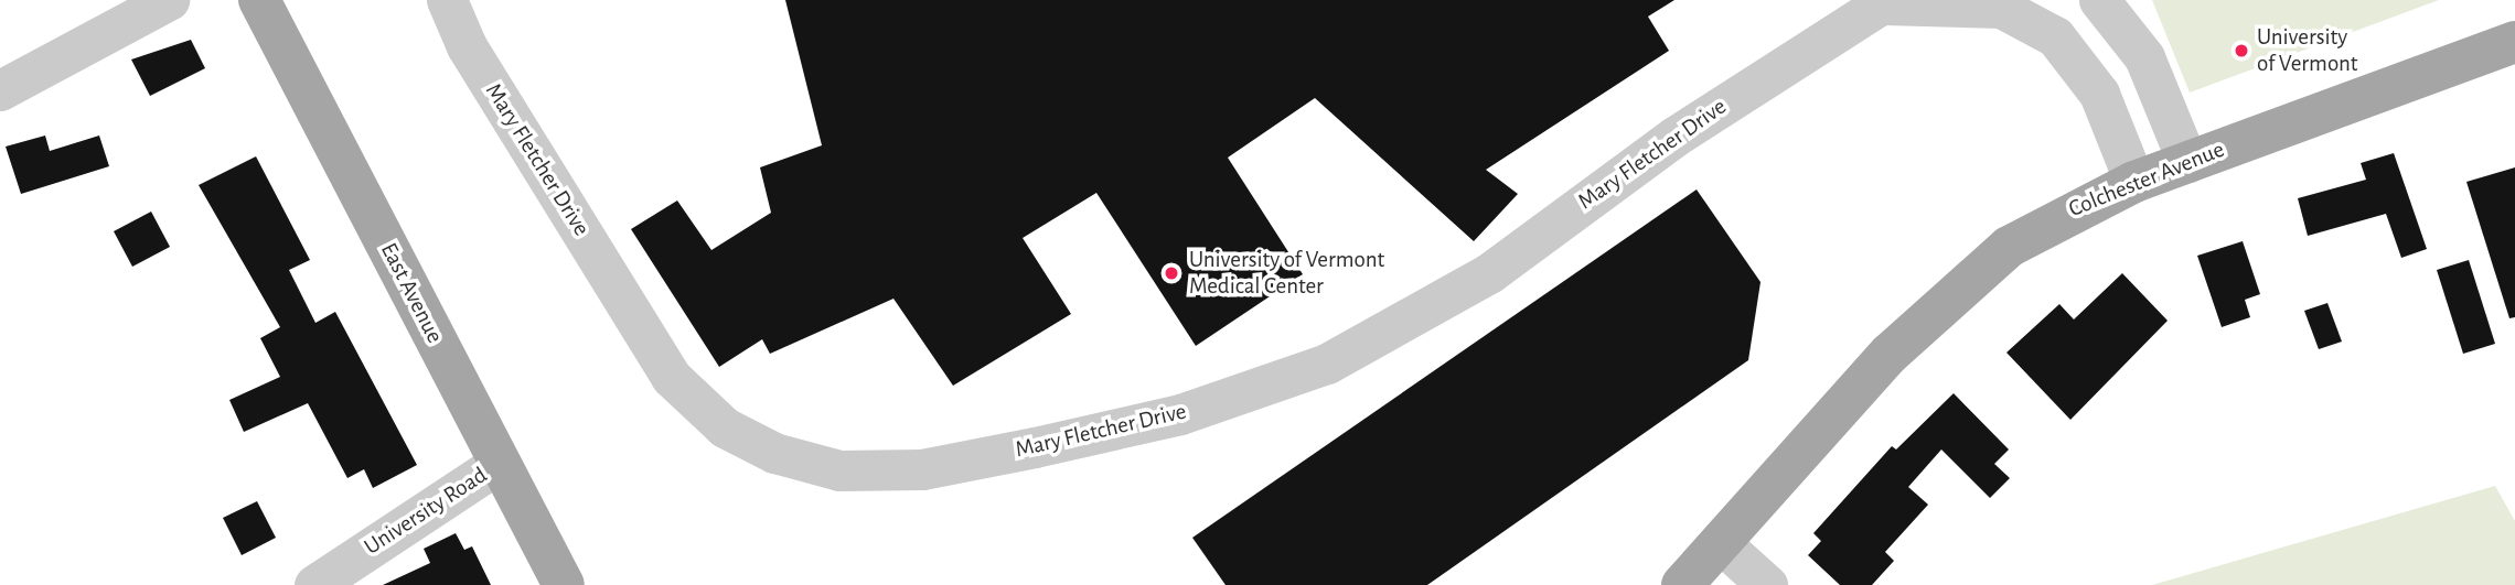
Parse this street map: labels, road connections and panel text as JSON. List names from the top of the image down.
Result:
{
  "streets": {
    "main road": ["Colchester Avenue", "East Avenue"],
    "street": ["Mary Fletcher Drive", "University Road"]
  },
  "crossings": [
    ["East Avenue", "University Road"]
  ],
  "places": ["University of Vermont", "University of Vermont Medical Center"]
}
